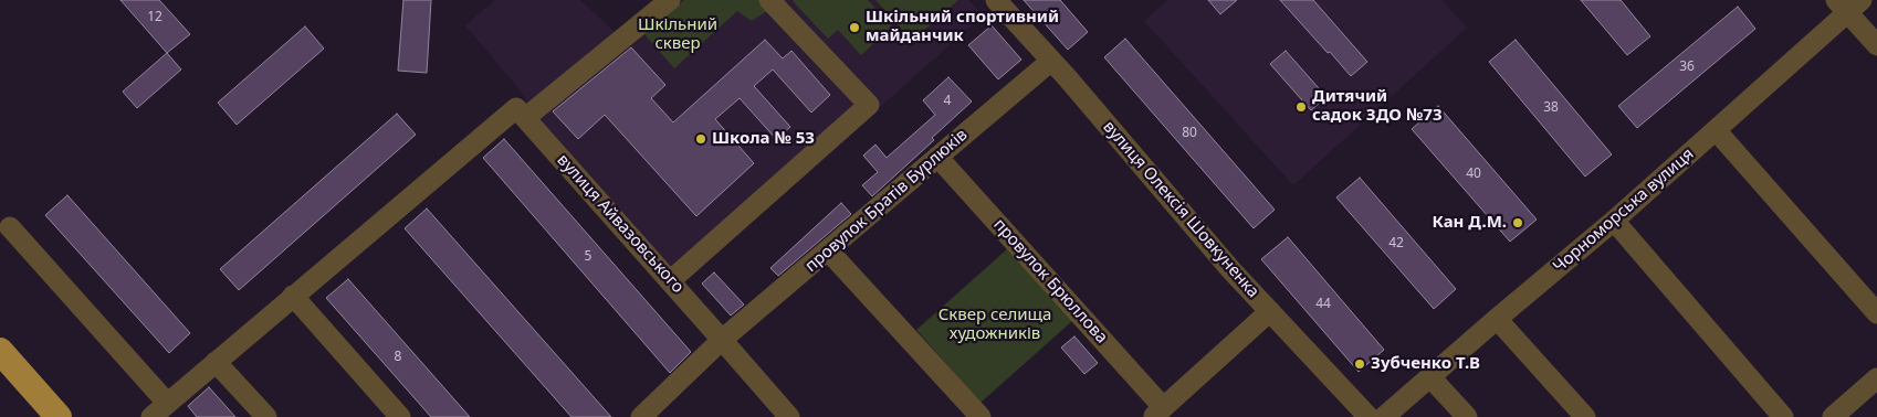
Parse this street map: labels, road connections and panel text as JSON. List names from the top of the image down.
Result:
{
  "streets": {
    "street": [
      "провулок Братів Бурлюків",
      "вулиця Олексія Шовкуненка",
      "Чорноморська вулиця",
      "вулиця Айвазовського",
      "провулок Брюллова"
    ]
  },
  "crossings": [
    ["провулок Братів Бурлюків", "вулиця Олексія Шовкуненка"],
    ["провулок Братів Бурлюків", "вулиця Айвазовського"],
    ["провулок Братів Бурлюків", "провулок Брюллова"]
  ],
  "parks": ["Шкільний сквер", "Сквер селища художників"],
  "places": [
    "Шкільний спортивний майданчик",
    "Дитячий садок ЗДО №73",
    "Школа № 53",
    "Кан Д.М.",
    "Зубченко Т.В"
  ],
  "house_numbers": [
    "12",
    "36",
    "4",
    "38",
    "80",
    "40",
    "42",
    "5",
    "44",
    "8"
  ]
}
